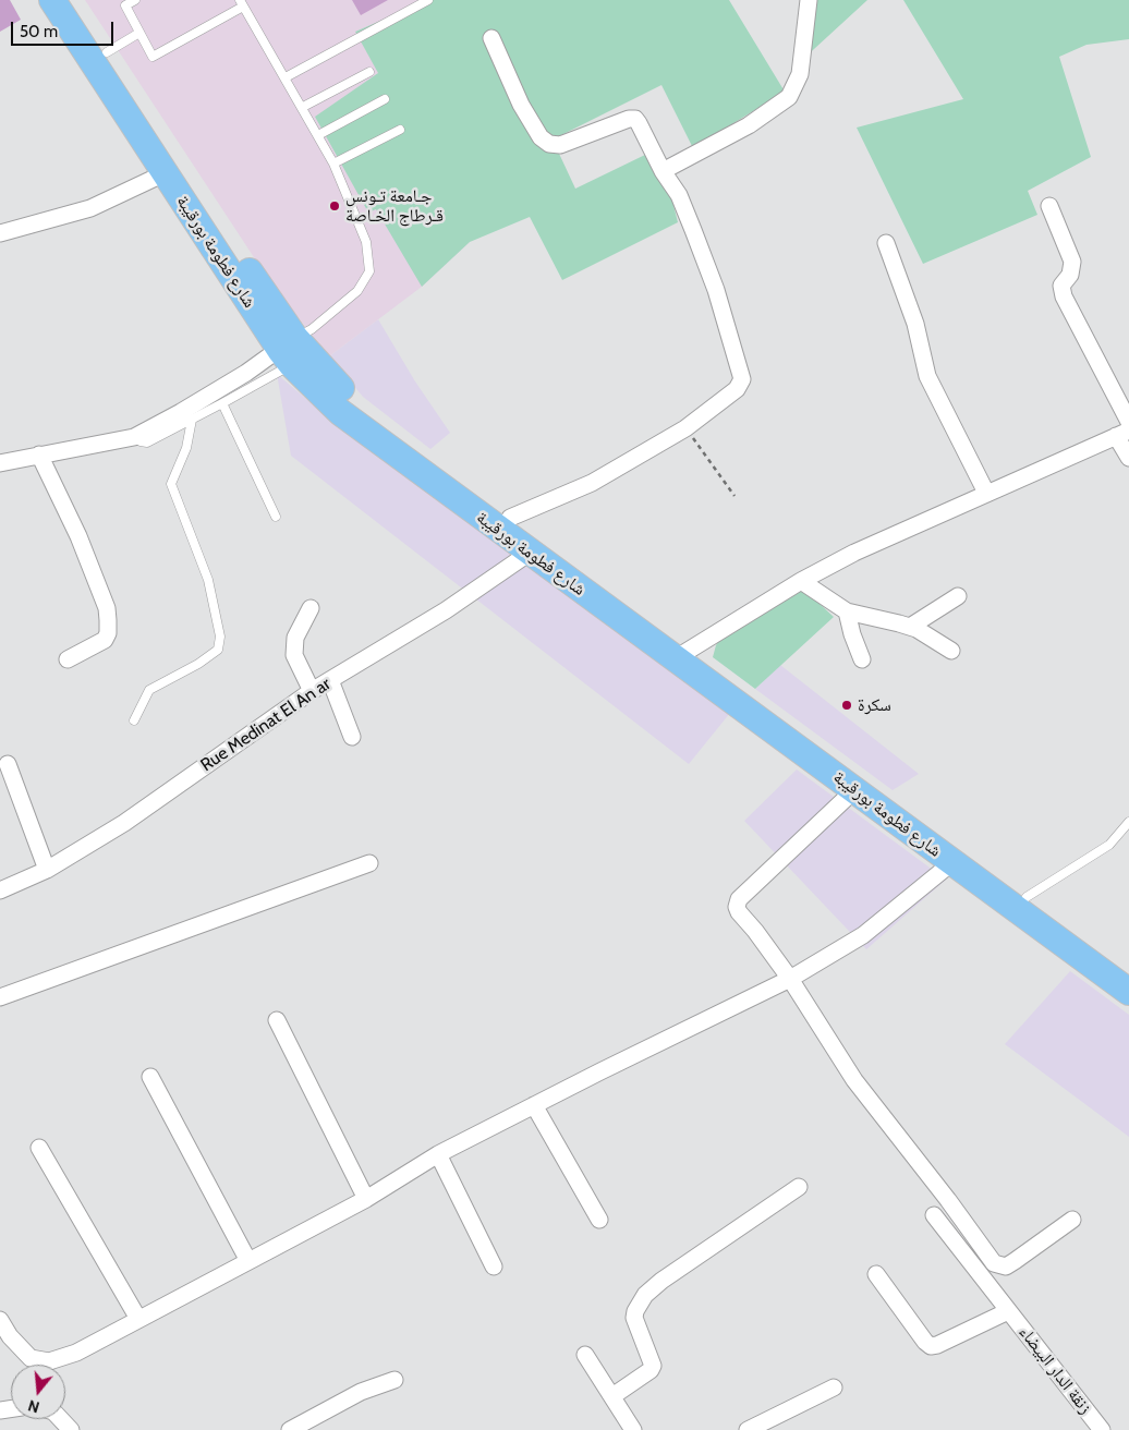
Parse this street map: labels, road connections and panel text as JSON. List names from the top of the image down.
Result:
{
  "streets": {
    "main road": ["شارع فطومة بورقيبة"],
    "street": ["Rue Medinat El An ar", "زنقة الدار البيضاء"]
  },
  "crossings": [
    ["شارع فطومة بورقيبة", "Rue Medinat El An ar"]
  ],
  "places": ["جـامعة تـونس قـرطاج الخـاصة", "سكرة"],
  "scale_bar": "50 m",
  "north": "bottom"
}
